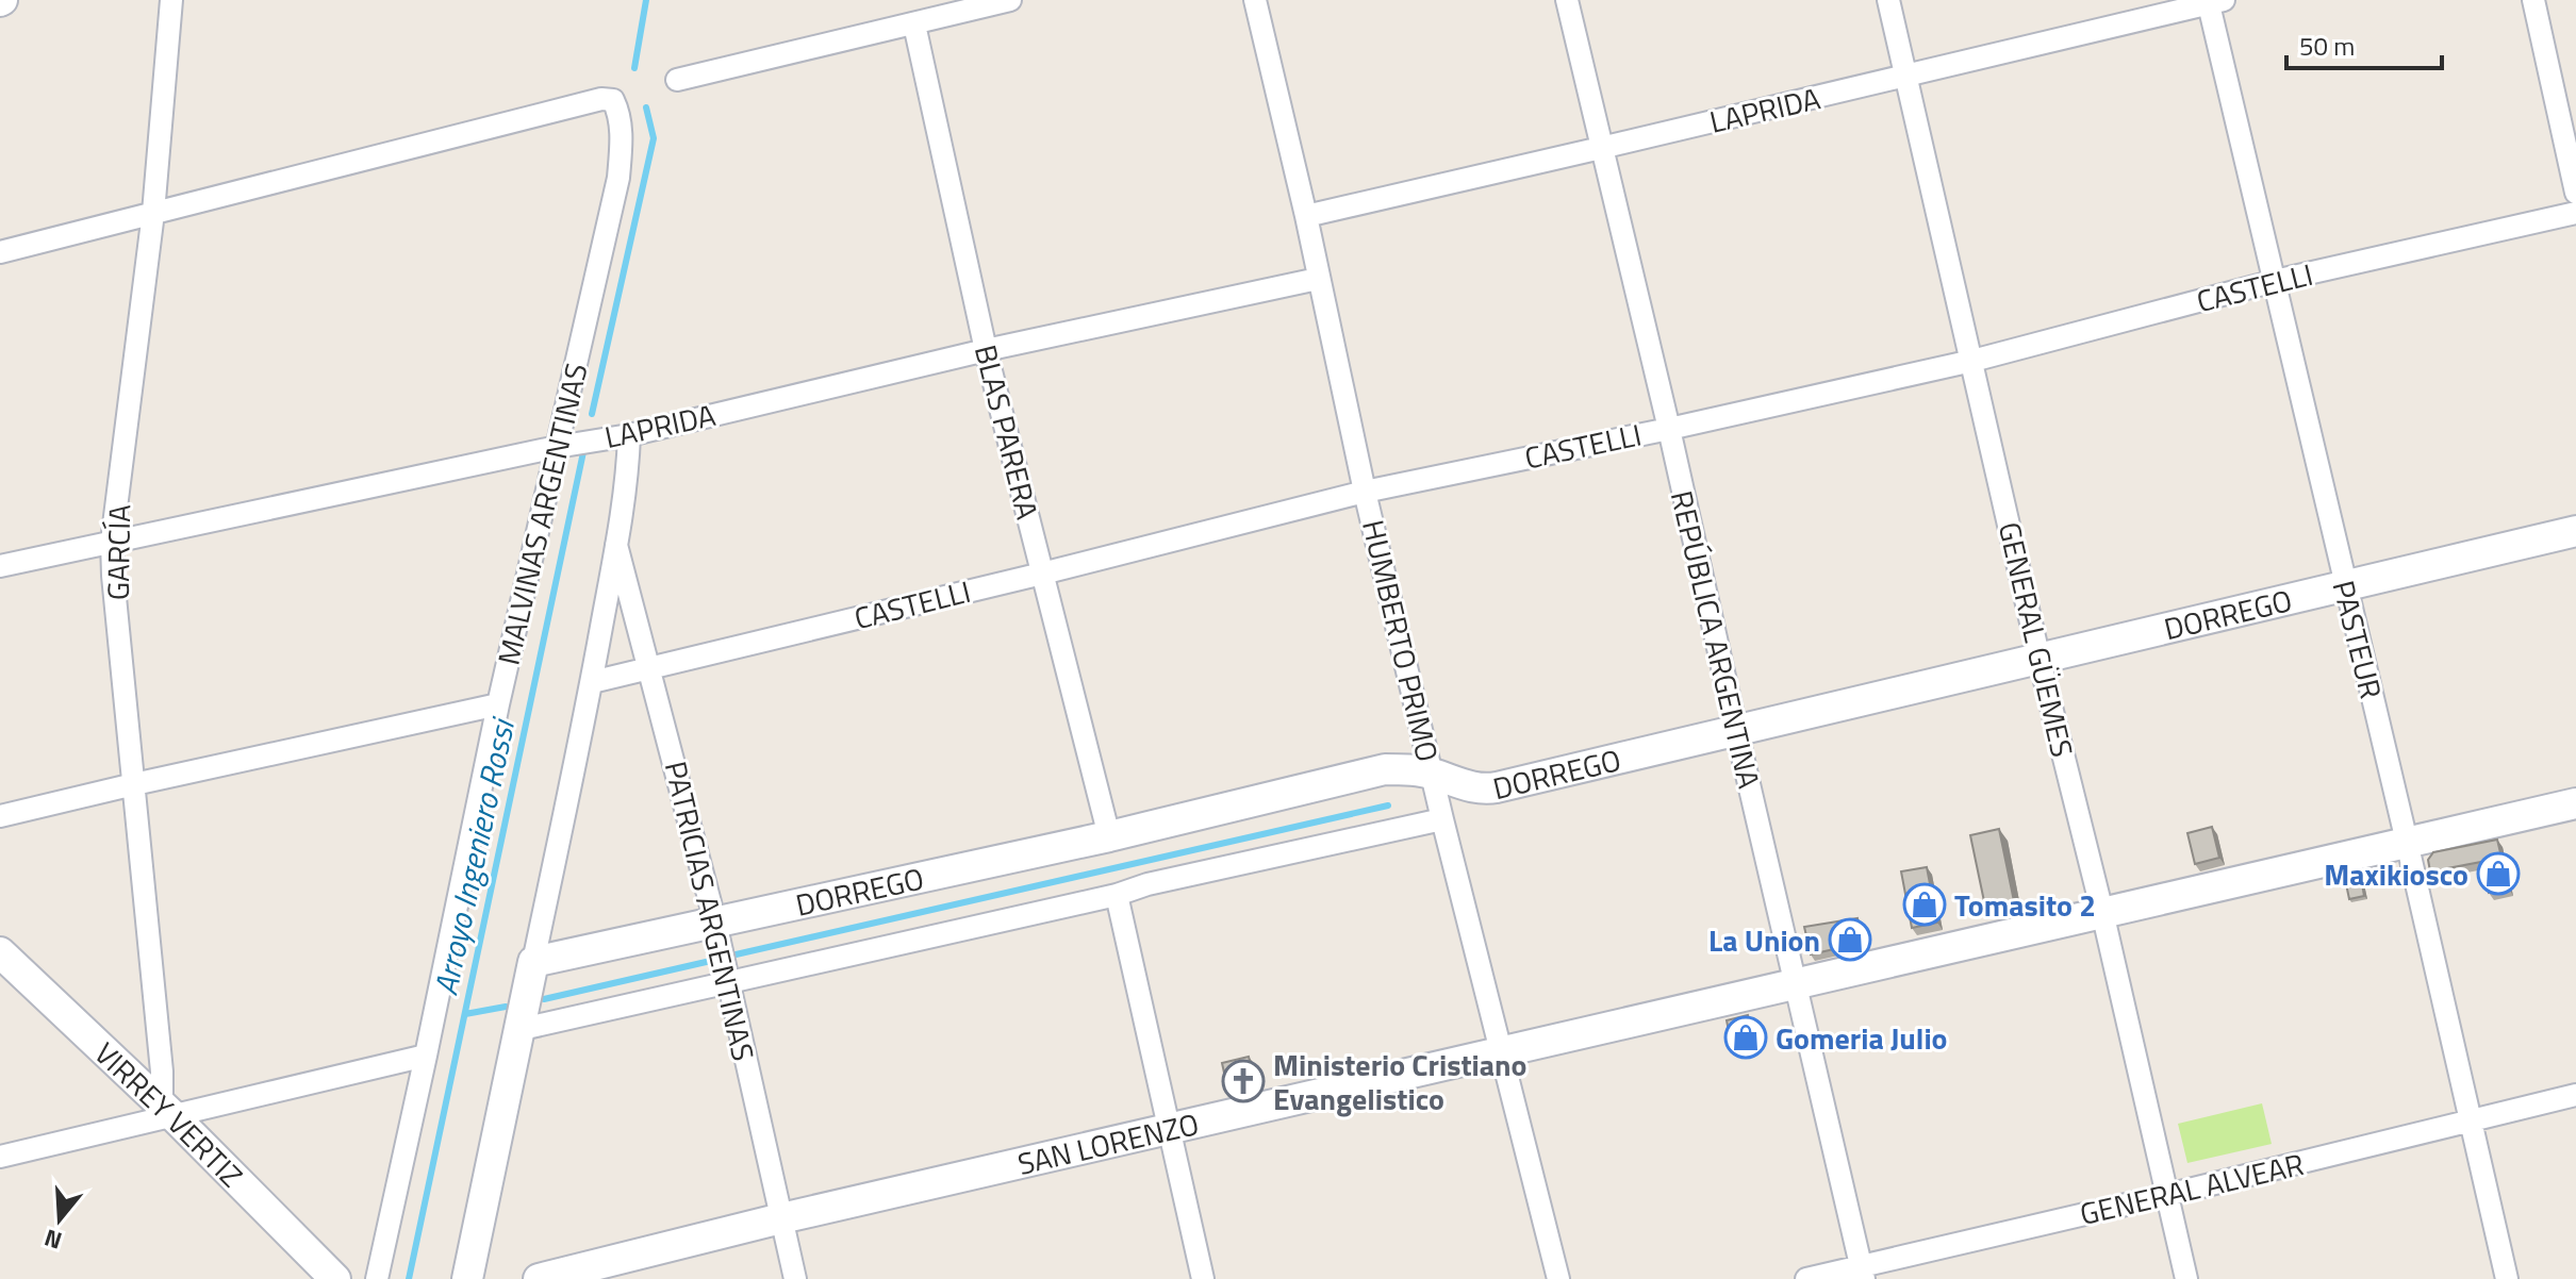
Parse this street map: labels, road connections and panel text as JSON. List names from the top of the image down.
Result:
{
  "streets": {
    "street": [
      "LAPRIDA",
      "CASTELLI",
      "BLAS PARERA",
      "MALVINAS ARGENTINAS",
      "GARCÍA",
      "DORREGO",
      "REPÚBLICA ARGENTINA",
      "GENERAL GÜEMES",
      "PASTEUR",
      "HUMBERTO PRIMO",
      "PATRICIAS ARGENTINAS",
      "VIRREY VERTIZ",
      "SAN LORENZO",
      "GENERAL ALVEAR"
    ]
  },
  "crossings": [
    ["LAPRIDA", "BLAS PARERA"],
    ["LAPRIDA", "MALVINAS ARGENTINAS"],
    ["LAPRIDA", "GARCÍA"],
    ["LAPRIDA", "REPÚBLICA ARGENTINA"],
    ["LAPRIDA", "GENERAL GÜEMES"],
    ["LAPRIDA", "PASTEUR"],
    ["LAPRIDA", "HUMBERTO PRIMO"],
    ["CASTELLI", "BLAS PARERA"],
    ["CASTELLI", "REPÚBLICA ARGENTINA"],
    ["CASTELLI", "GENERAL GÜEMES"],
    ["CASTELLI", "PASTEUR"],
    ["CASTELLI", "HUMBERTO PRIMO"],
    ["CASTELLI", "PATRICIAS ARGENTINAS"],
    ["BLAS PARERA", "DORREGO"],
    ["MALVINAS ARGENTINAS", "GARCÍA"],
    ["GARCÍA", "VIRREY VERTIZ"],
    ["DORREGO", "REPÚBLICA ARGENTINA"],
    ["DORREGO", "GENERAL GÜEMES"],
    ["DORREGO", "PASTEUR"],
    ["DORREGO", "HUMBERTO PRIMO"],
    ["DORREGO", "PATRICIAS ARGENTINAS"],
    ["REPÚBLICA ARGENTINA", "SAN LORENZO"],
    ["REPÚBLICA ARGENTINA", "GENERAL ALVEAR"],
    ["GENERAL GÜEMES", "SAN LORENZO"],
    ["GENERAL GÜEMES", "GENERAL ALVEAR"],
    ["PASTEUR", "SAN LORENZO"],
    ["PASTEUR", "GENERAL ALVEAR"],
    ["HUMBERTO PRIMO", "SAN LORENZO"],
    ["PATRICIAS ARGENTINAS", "SAN LORENZO"]
  ],
  "water": ["Arroyo Ingeniero Rossi"],
  "places": {
    "shop": [
      "Maxikiosco",
      "Tomasito 2",
      "La Union",
      "Gomeria Julio"
    ],
    "church": ["Ministerio Cristiano Evangelistico"]
  },
  "scale_bar": "50 m",
  "north": "bottom"
}
